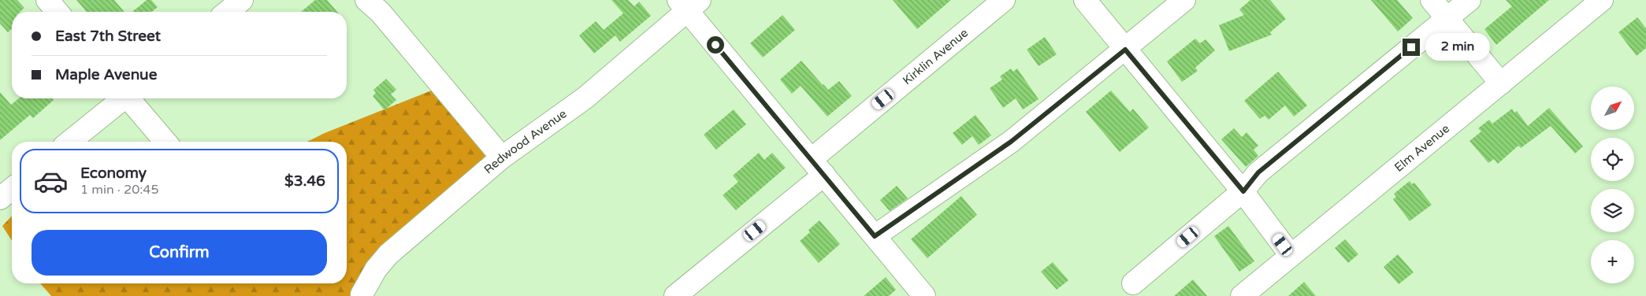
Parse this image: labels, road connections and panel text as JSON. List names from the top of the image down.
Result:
{
  "streets": {
    "street": ["Kirklin Avenue", "Redwood Avenue", "Elm Avenue"]
  },
  "north": "top right",
  "page": {
    "banner": ["East 7th Street", "Maple Avenue"],
    "bubble": "2 min",
    "map_buttons": "+",
    "list": [
      {
        "name": "Economy",
        "note": "1 min · 20:45",
        "value": "$3.46"
      }
    ],
    "buttons": "Confirm"
  }
}
